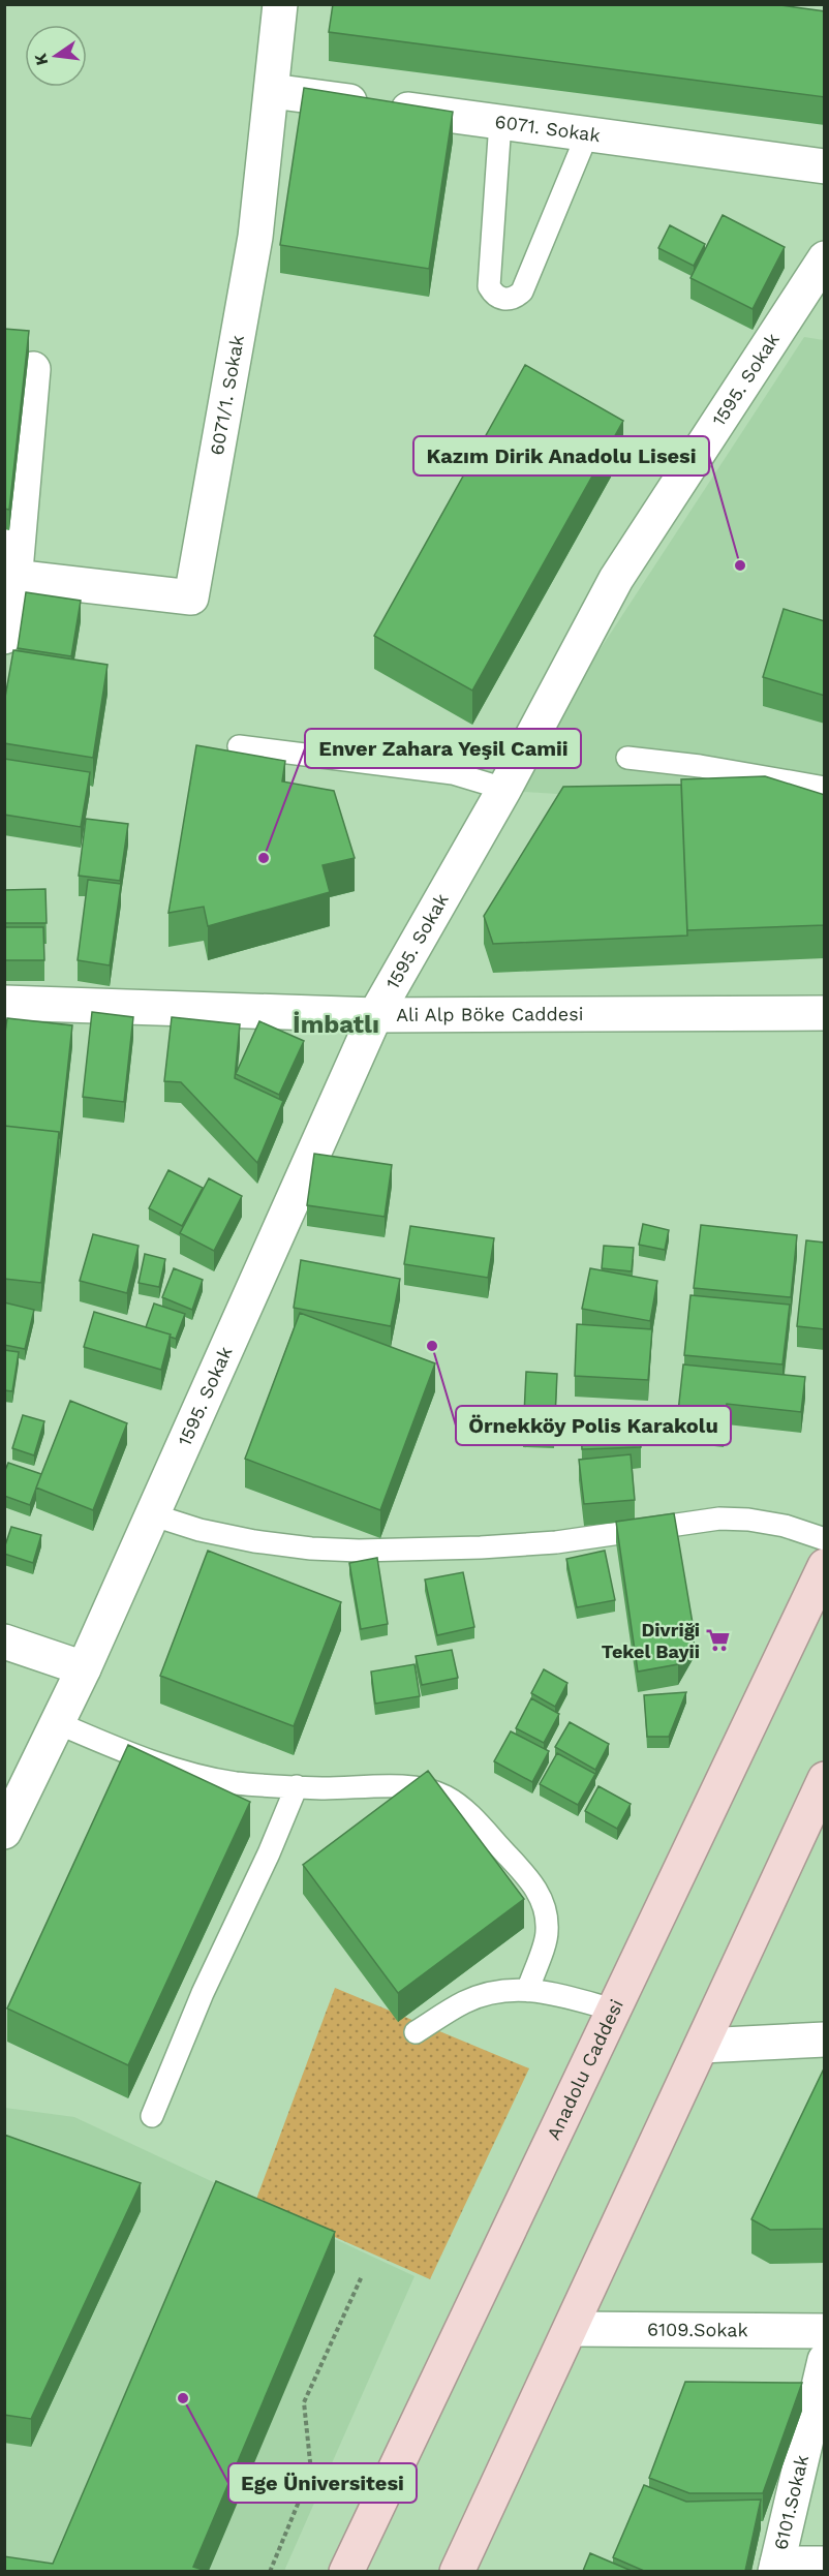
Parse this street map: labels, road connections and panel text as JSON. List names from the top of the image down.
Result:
{
  "streets": {
    "highway": ["Anadolu Caddesi"],
    "street": [
      "6071. Sokak",
      "1595. Sokak",
      "6071/1. Sokak",
      "Ali Alp Böke Caddesi",
      "6109.Sokak",
      "6101.Sokak"
    ]
  },
  "crossings": [
    ["6071. Sokak", "6071/1. Sokak"],
    ["1595. Sokak", "Ali Alp Böke Caddesi"]
  ],
  "districts": ["İmbatlı"],
  "places": {
    "other": [
      "Kazım Dirik Anadolu Lisesi",
      "Enver Zahara Yeşil Camii",
      "Örnekköy Polis Karakolu",
      "Ege Üniversitesi"
    ],
    "supermarket": ["Divriği Tekel Bayii"]
  },
  "north": "left"
}
